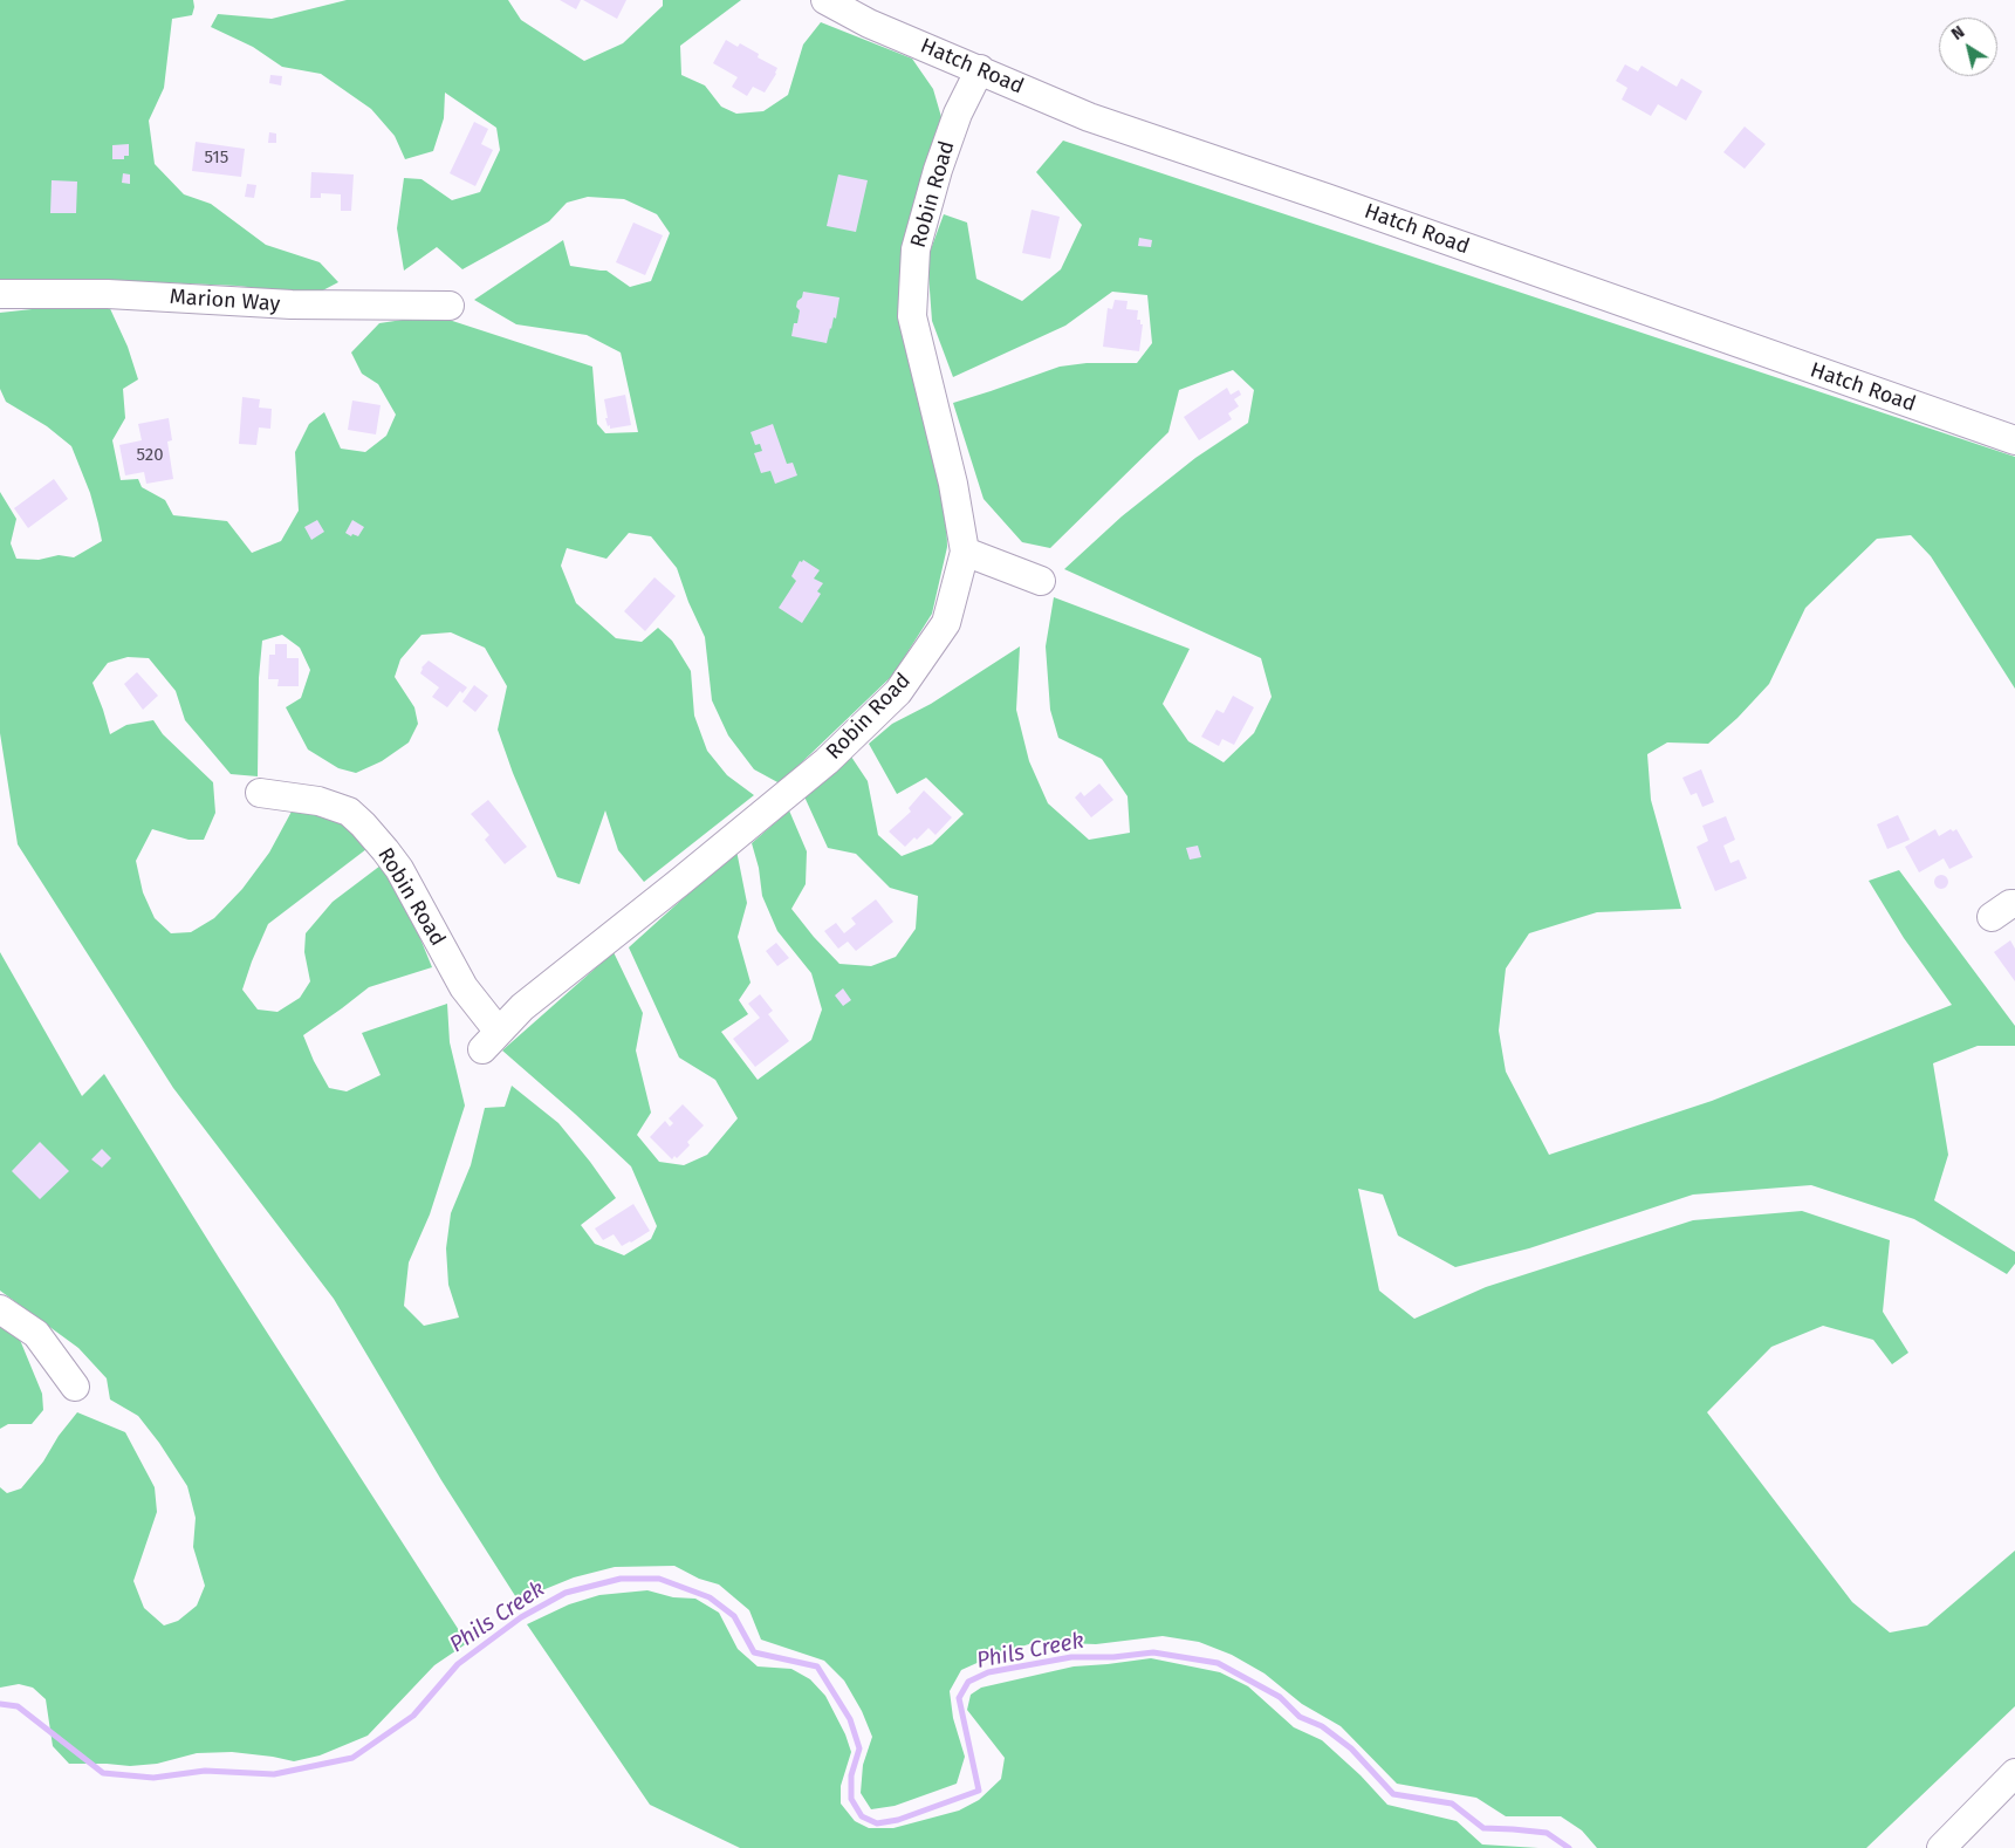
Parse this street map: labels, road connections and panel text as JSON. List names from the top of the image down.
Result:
{
  "streets": {
    "street": ["Hatch Road", "Robin Road", "Marion Way"]
  },
  "crossings": [
    ["Hatch Road", "Robin Road"]
  ],
  "water": ["Phils Creek"],
  "house_numbers": ["515", "520"],
  "north": "top left"
}
